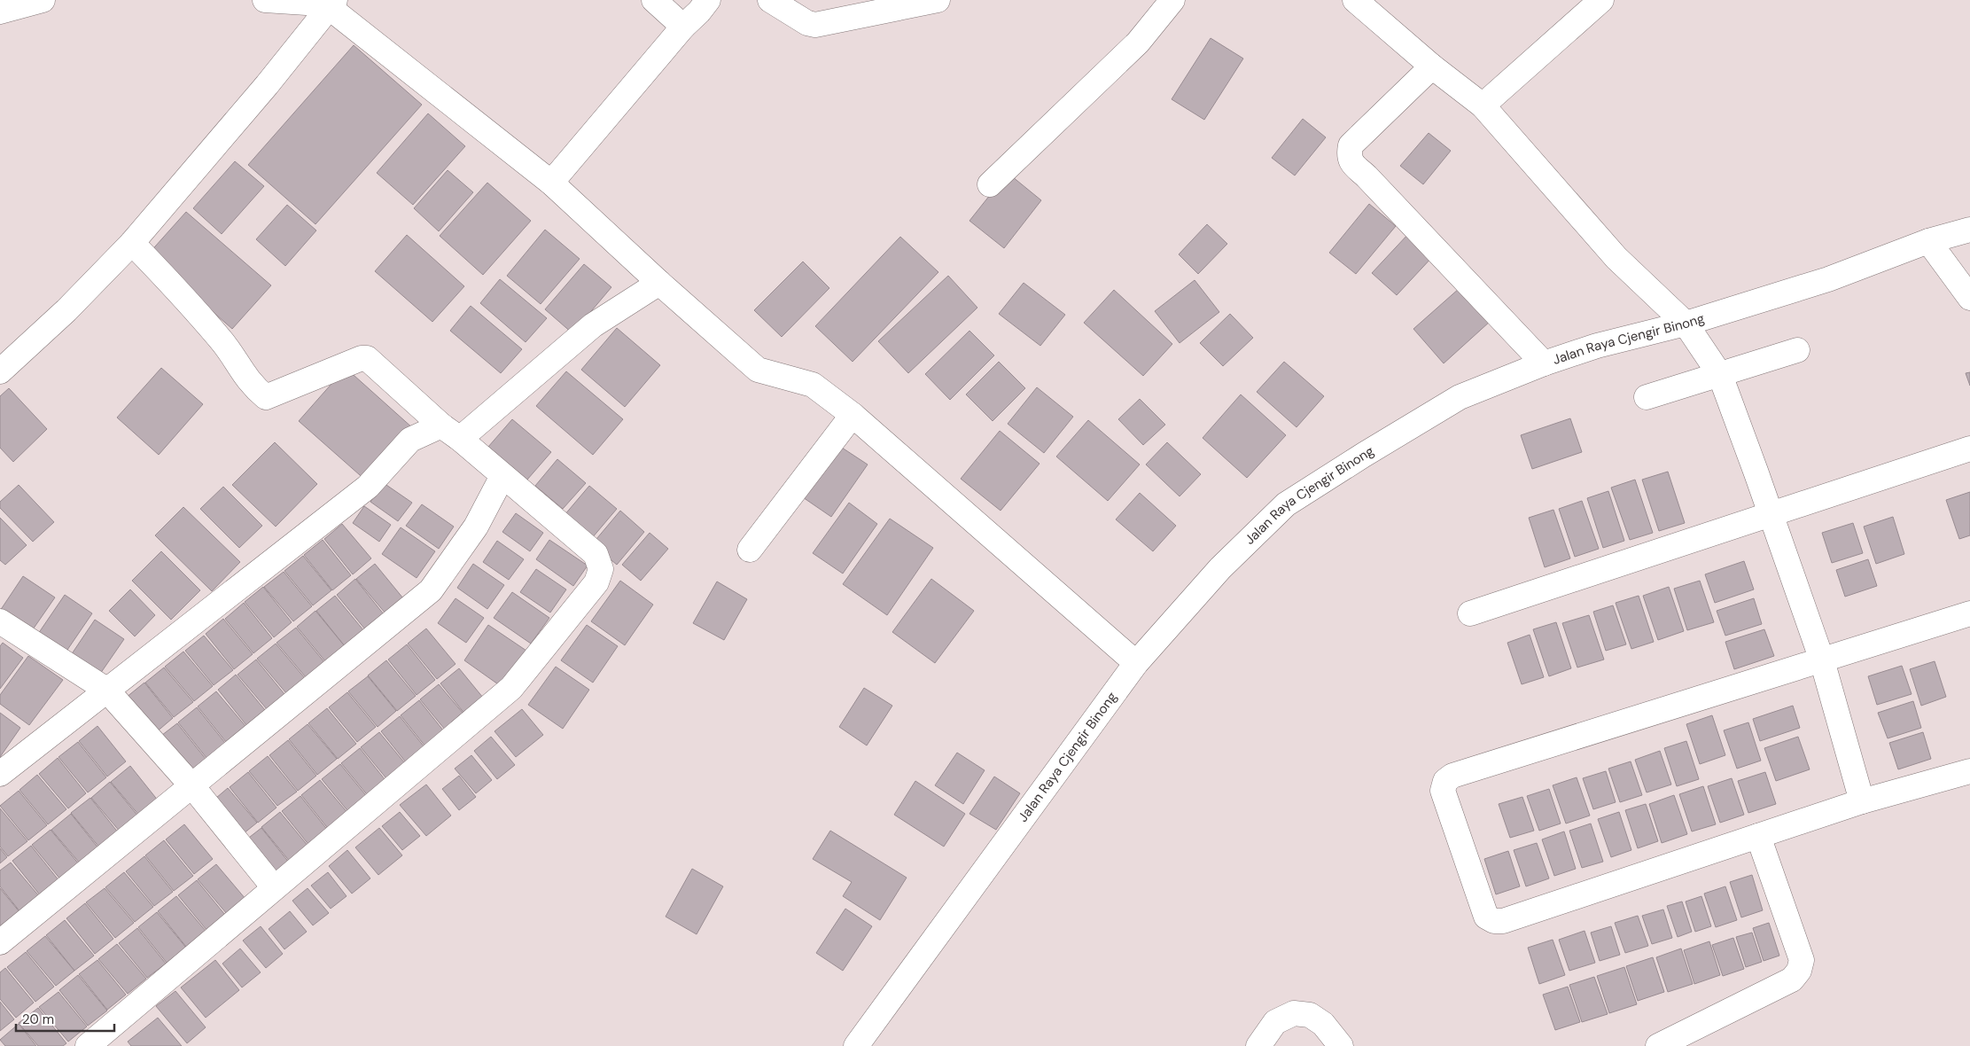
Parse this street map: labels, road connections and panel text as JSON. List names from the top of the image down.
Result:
{
  "streets": {
    "street": ["Jalan Raya Cjengir Binong"]
  },
  "scale_bar": "20 m"
}
